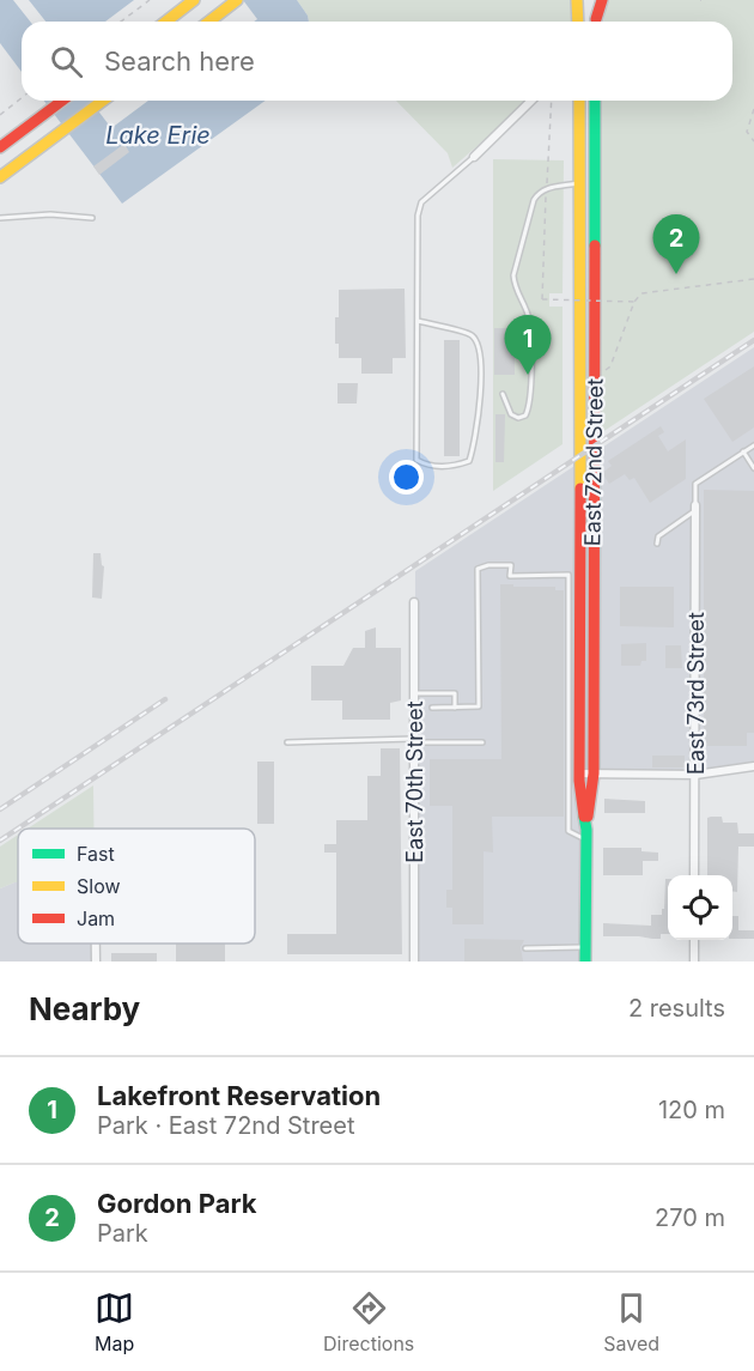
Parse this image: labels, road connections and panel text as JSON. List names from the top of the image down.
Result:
{
  "streets": {
    "main road": ["East 72nd Street"],
    "street": ["East 73rd Street", "East 70th Street"]
  },
  "water": ["Lake Erie"],
  "legend": ["Fast", "Slow", "Jam"],
  "page": {
    "search": "Search here",
    "pins": ["2", "1"],
    "heading": ["Nearby", "2 results"],
    "list": [
      {
        "mark": "1",
        "name": "Lakefront Reservation",
        "note": "Park · East 72nd Street",
        "value": "120 m"
      },
      {
        "mark": "2",
        "name": "Gordon Park",
        "note": "Park",
        "value": "270 m"
      }
    ],
    "nav": ["Map", "Directions", "Saved"]
  }
}
